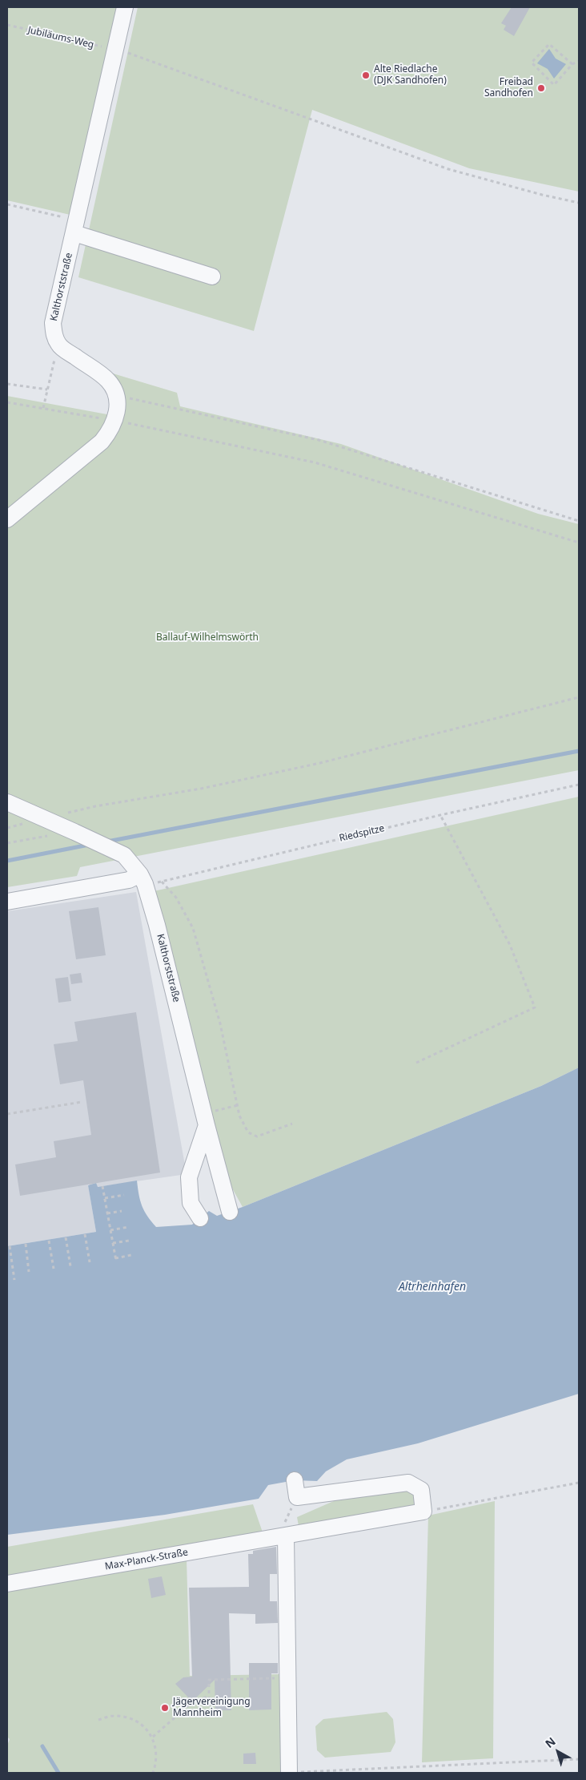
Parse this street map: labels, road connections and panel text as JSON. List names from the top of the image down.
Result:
{
  "streets": {
    "street": ["Kalthorststraße", "Max-Planck-Straße"],
    "path": ["Jubiläums-Weg", "Riedspitze"]
  },
  "crossings": [
    ["Jubiläums-Weg", "Kalthorststraße"],
    ["Kalthorststraße", "Riedspitze"]
  ],
  "water": ["Altrheinhafen"],
  "parks": ["Ballauf-Wilhelmswörth"],
  "places": ["Alte Riedlache (DJK Sandhofen)", "Freibad Sandhofen", "Jägervereinigung Mannheim"],
  "north": "top left"
}
